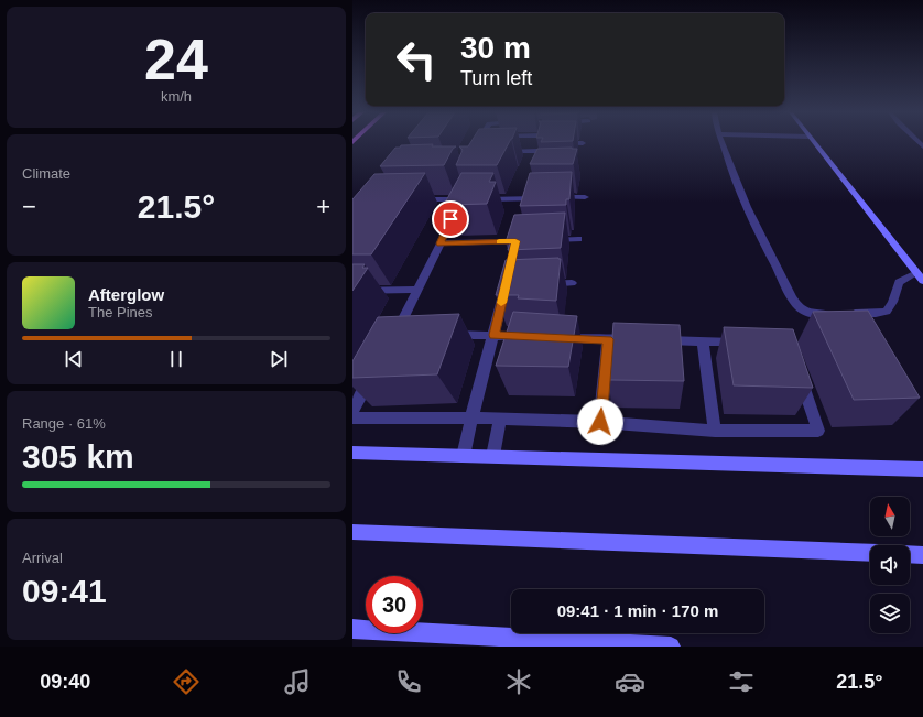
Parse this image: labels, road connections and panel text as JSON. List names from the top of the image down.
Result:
{
  "north": "top",
  "page": {
    "tile": [
      ["24", "km/h"],
      "Climate",
      ["Range · 61%", "305 km"],
      ["Arrival", "09:41"]
    ],
    "turn": ["30 m", "Turn left"],
    "heat": ["−", "21.5°", "+"],
    "song": ["Afterglow", "The Pines"],
    "limit": "30",
    "trip": "09:41 · 1 min · 170 m",
    "tabs": ["09:40", "21.5°"]
  }
}
